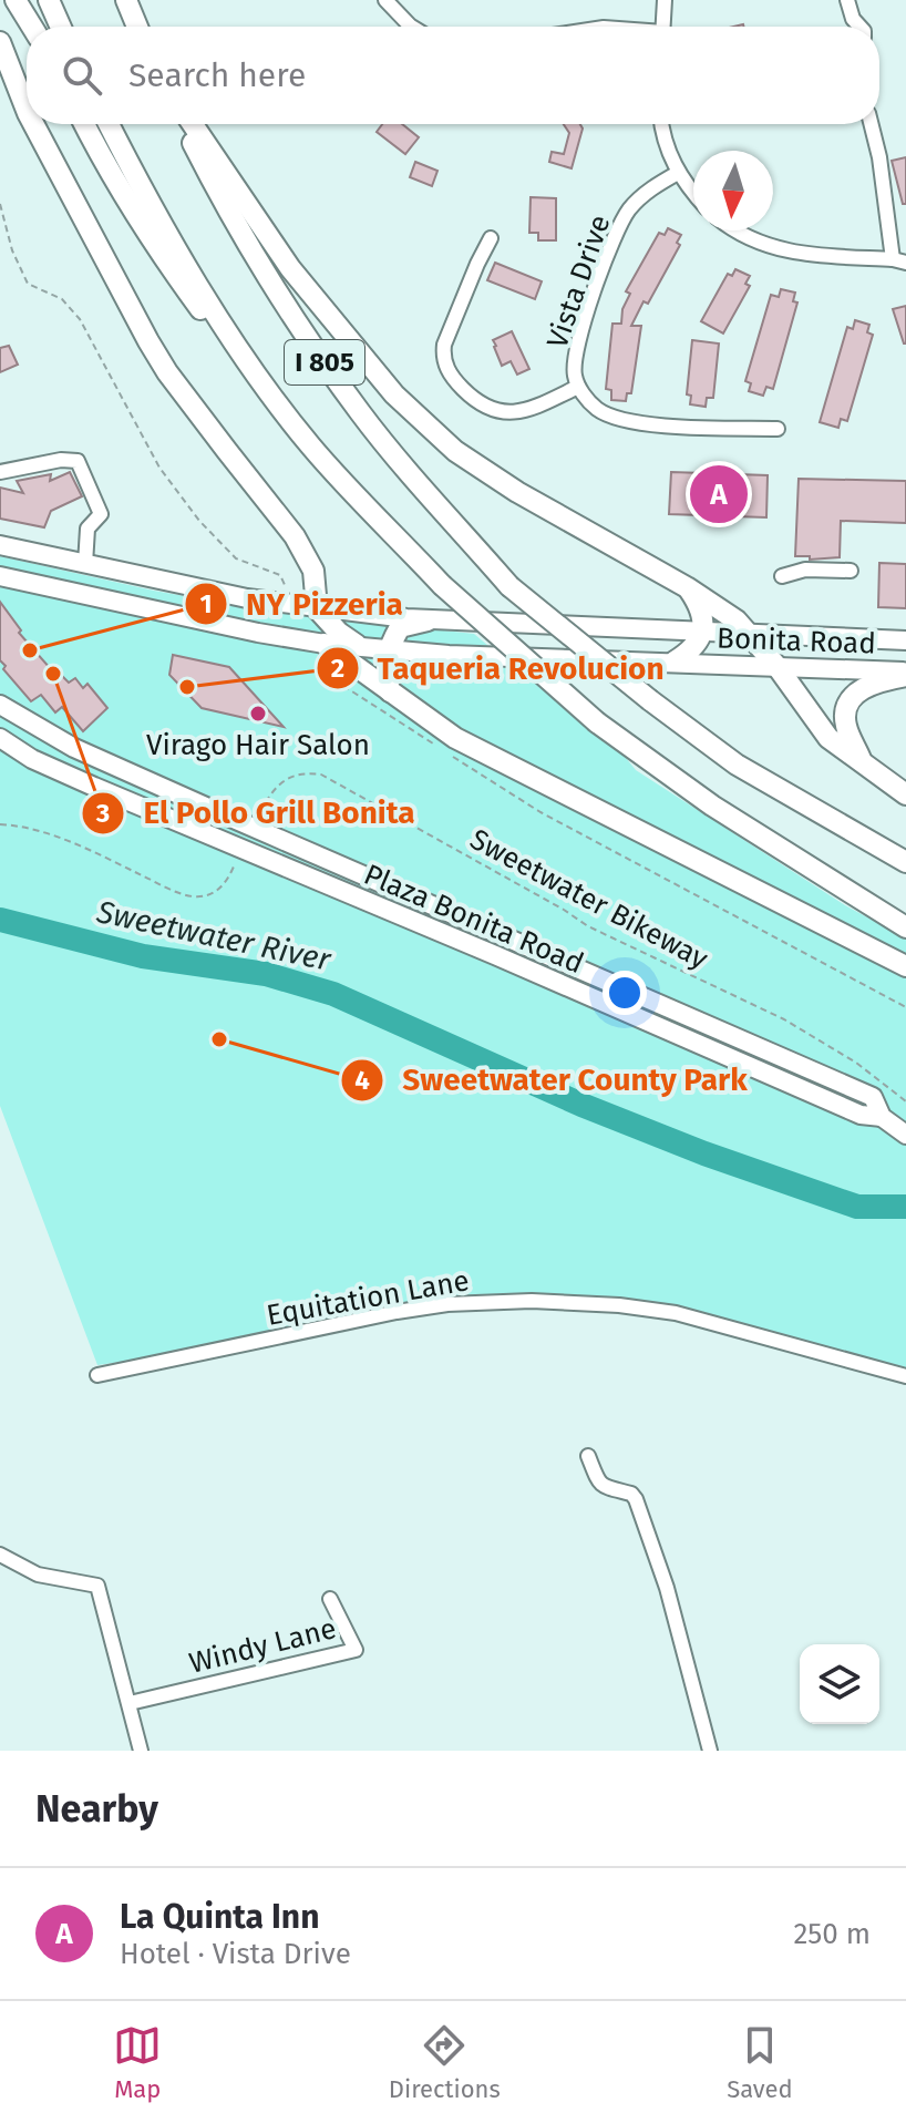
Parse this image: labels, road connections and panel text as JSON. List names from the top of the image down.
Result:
{
  "streets": {
    "highway": ["I 805"],
    "main road": ["Bonita Road", "Plaza Bonita Road"],
    "street": ["Vista Drive", "Equitation Lane", "Windy Lane"],
    "path": ["Sweetwater Bikeway"]
  },
  "water": ["Sweetwater River"],
  "places": [
    "NY Pizzeria",
    "El Pollo Grill Bonita",
    "Taqueria Revolucion",
    "Virago Hair Salon",
    "Sweetwater County Park"
  ],
  "north": "bottom",
  "page": {
    "search": "Search here",
    "pins": "A",
    "heading": "Nearby",
    "list": [
      {
        "mark": "A",
        "name": "La Quinta Inn",
        "note": "Hotel · Vista Drive",
        "value": "250 m"
      }
    ],
    "nav": ["Map", "Directions", "Saved"]
  }
}
